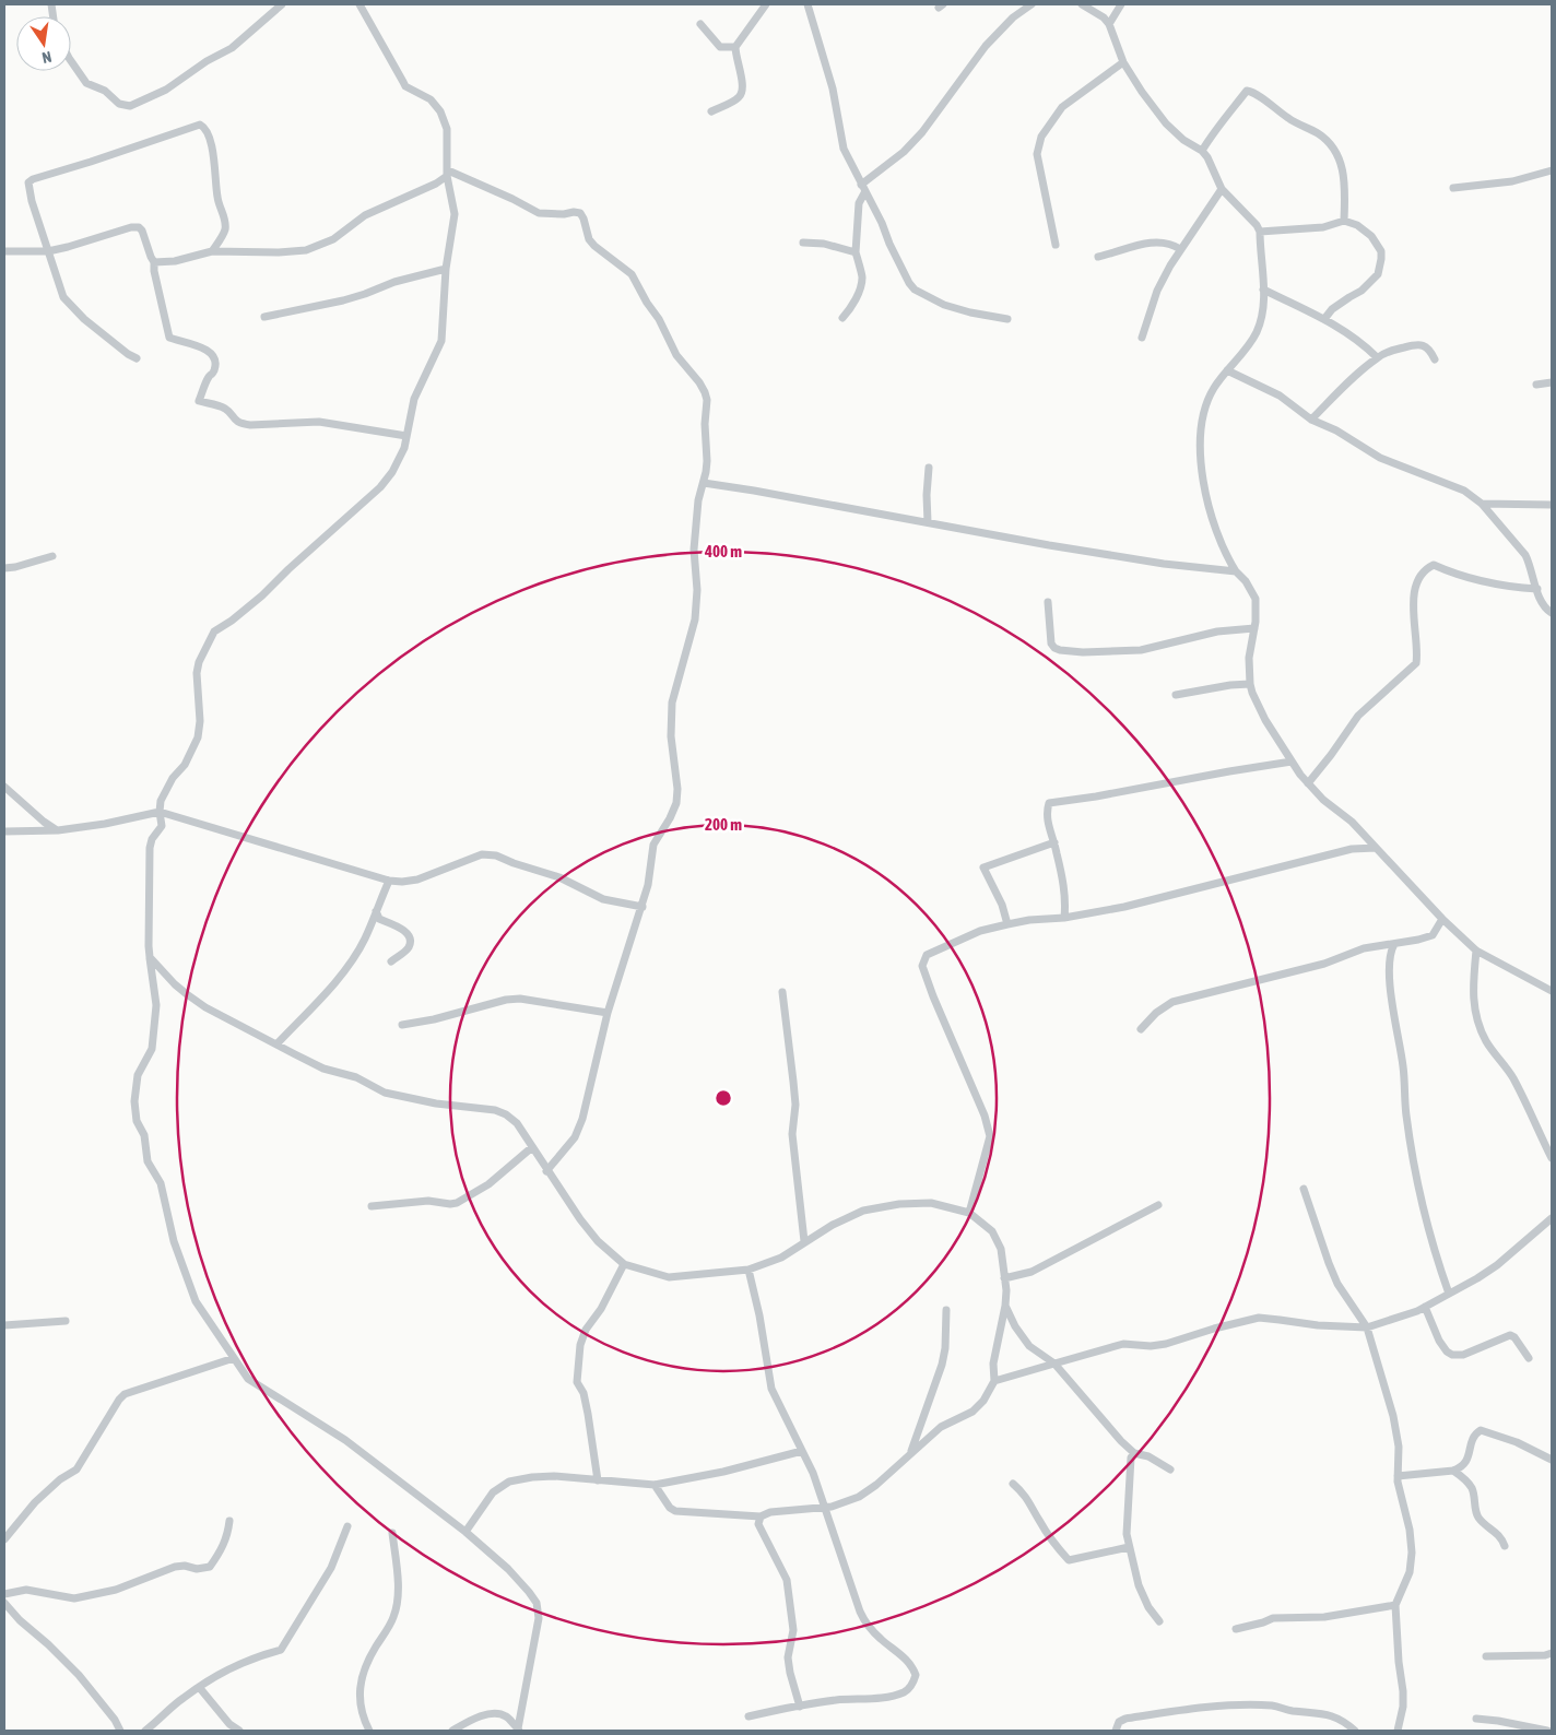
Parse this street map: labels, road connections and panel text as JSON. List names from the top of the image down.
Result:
{
  "north": "bottom",
  "rings": ["400 m", "200 m"]
}
